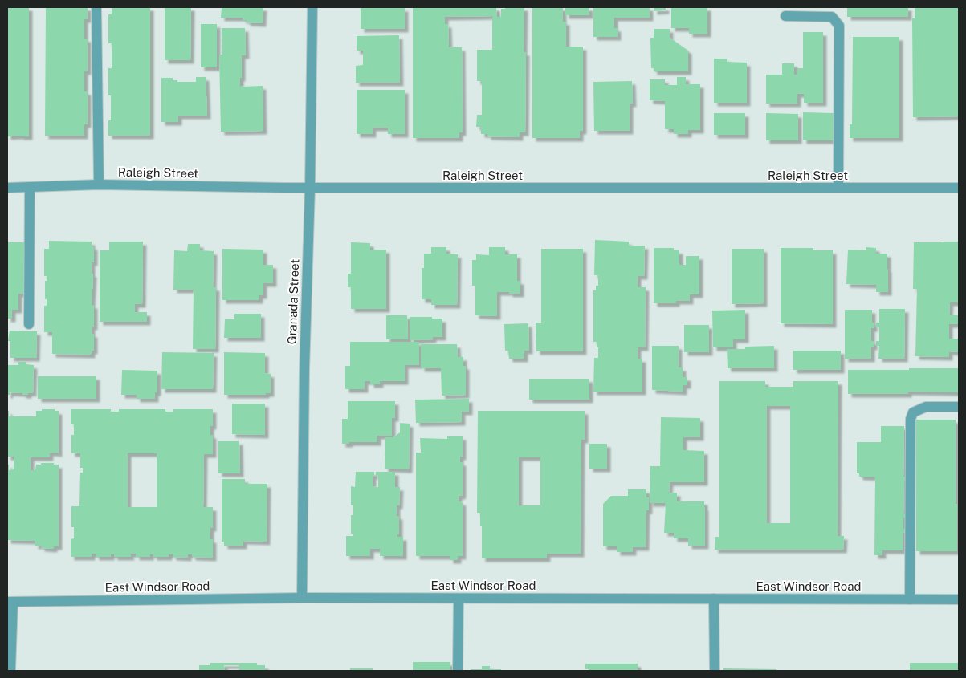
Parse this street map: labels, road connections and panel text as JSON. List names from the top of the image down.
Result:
{
  "streets": {
    "street": ["Raleigh Street", "Granada Street", "East Windsor Road"]
  },
  "crossings": [
    ["Raleigh Street", "Granada Street"],
    ["Granada Street", "East Windsor Road"]
  ]
}
